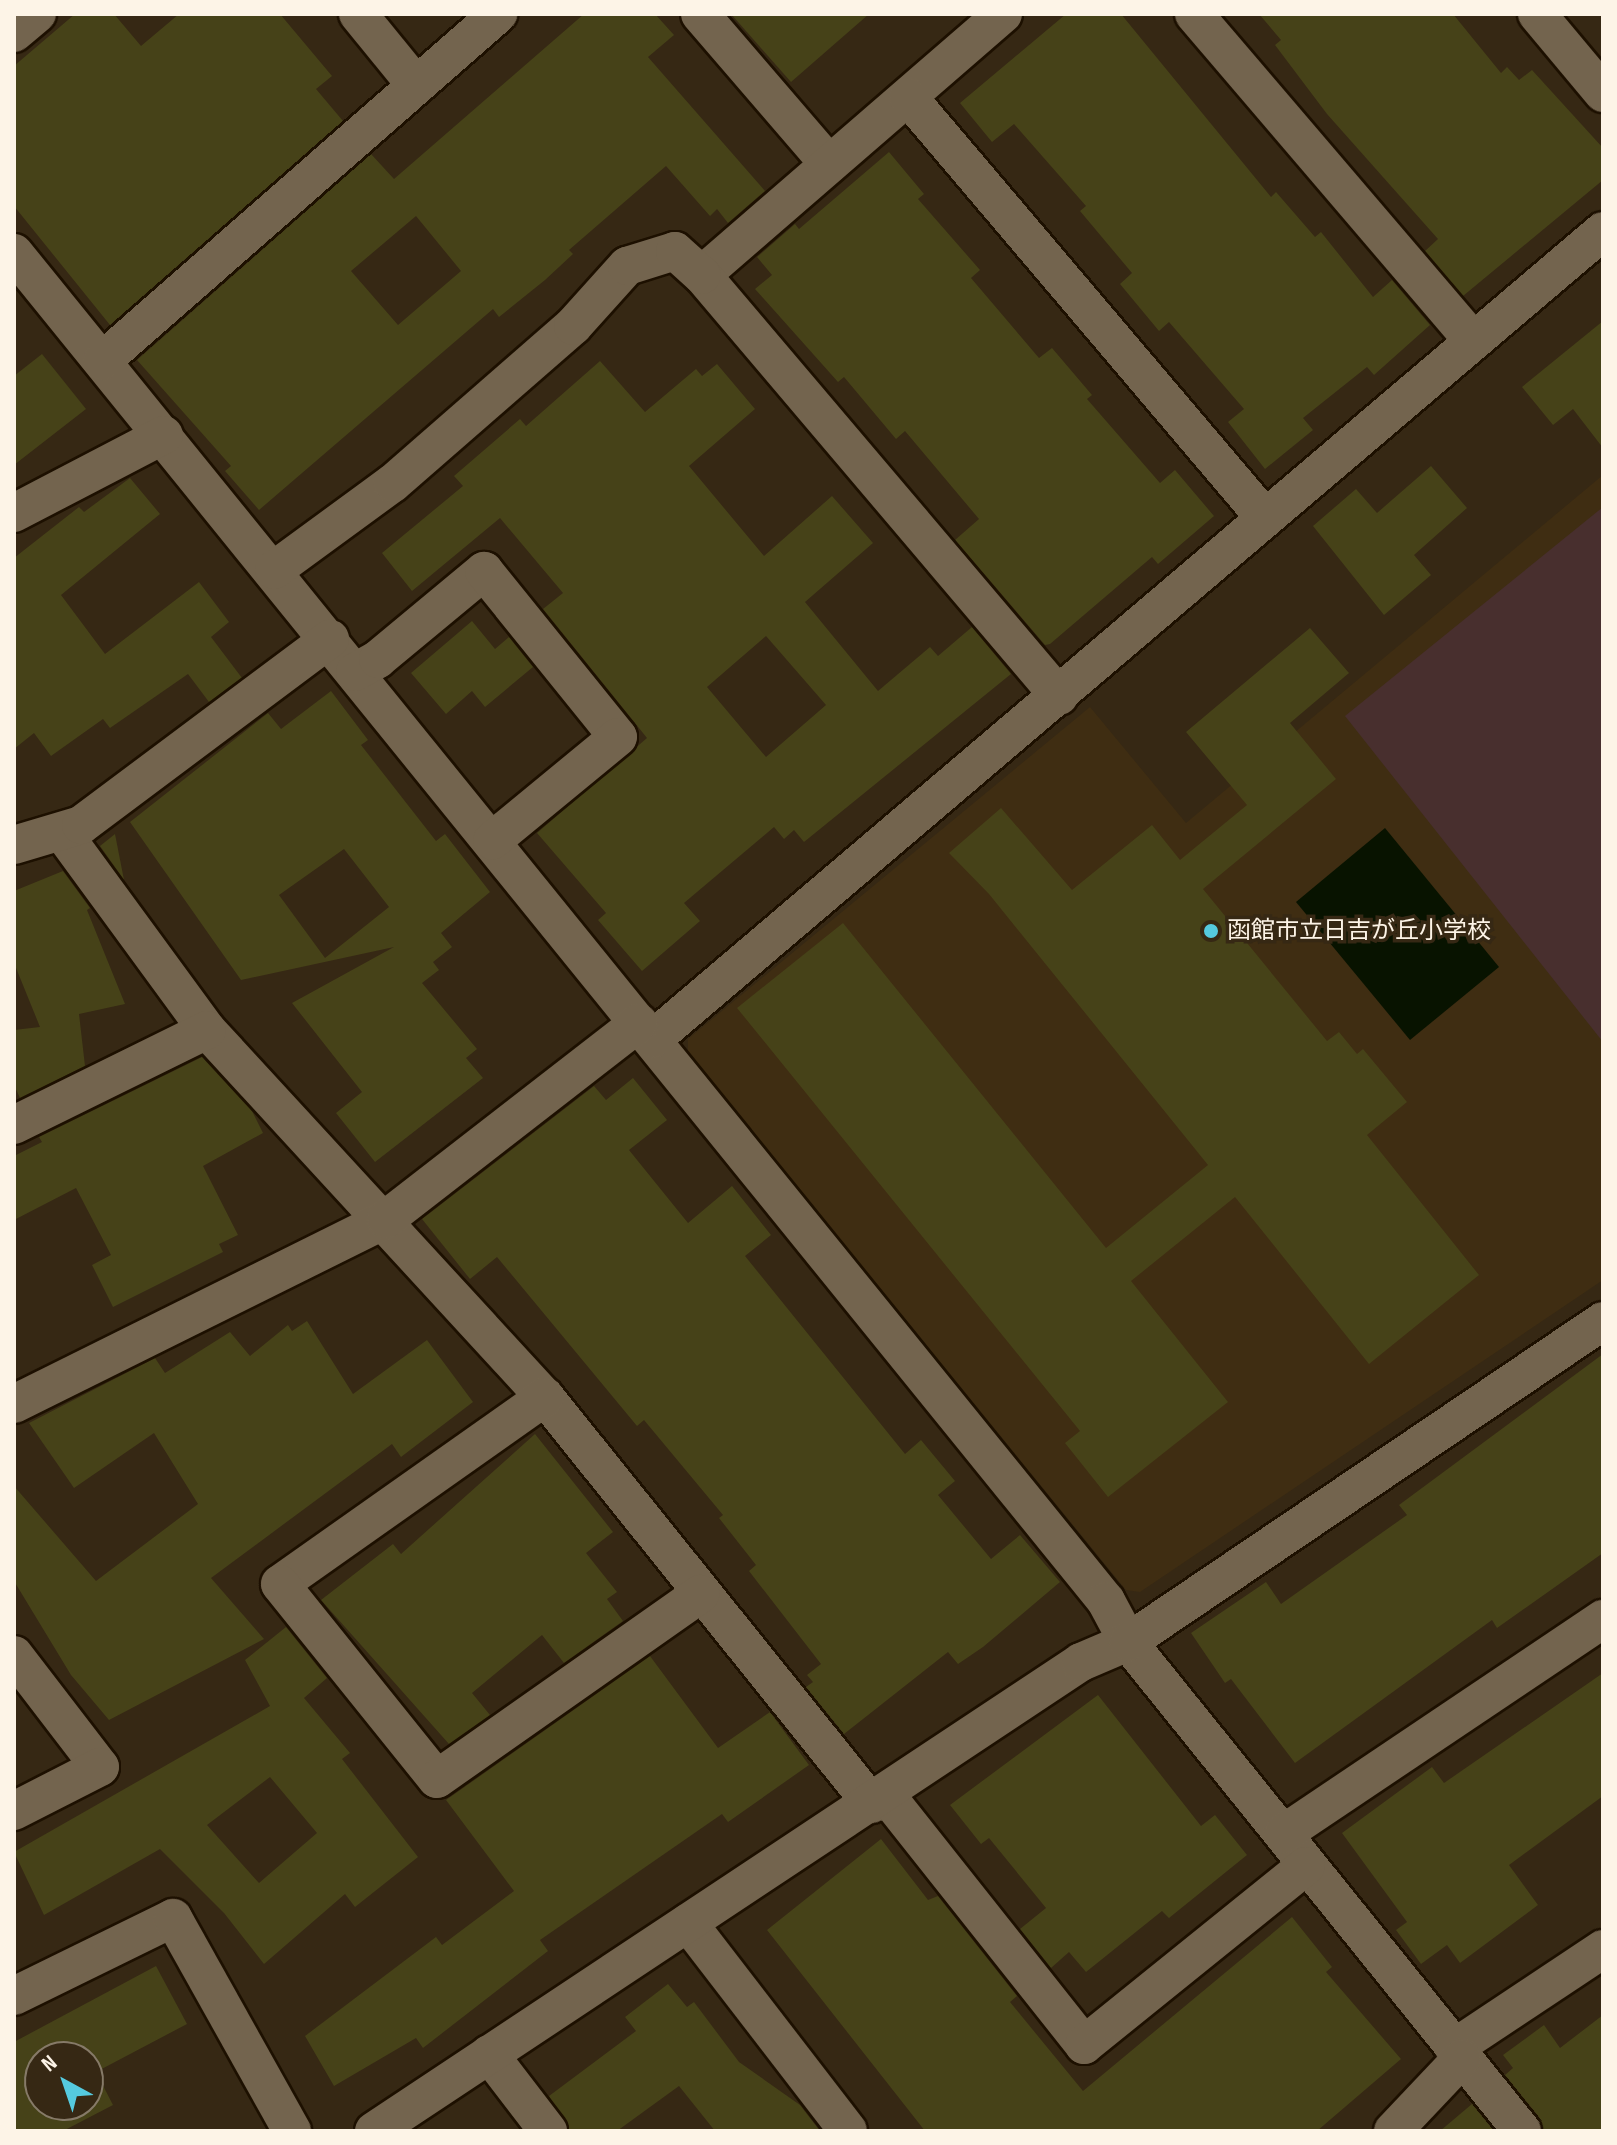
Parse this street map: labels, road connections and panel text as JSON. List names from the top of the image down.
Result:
{
  "places": ["函館市立日吉が丘小学校"],
  "north": "top left"
}
